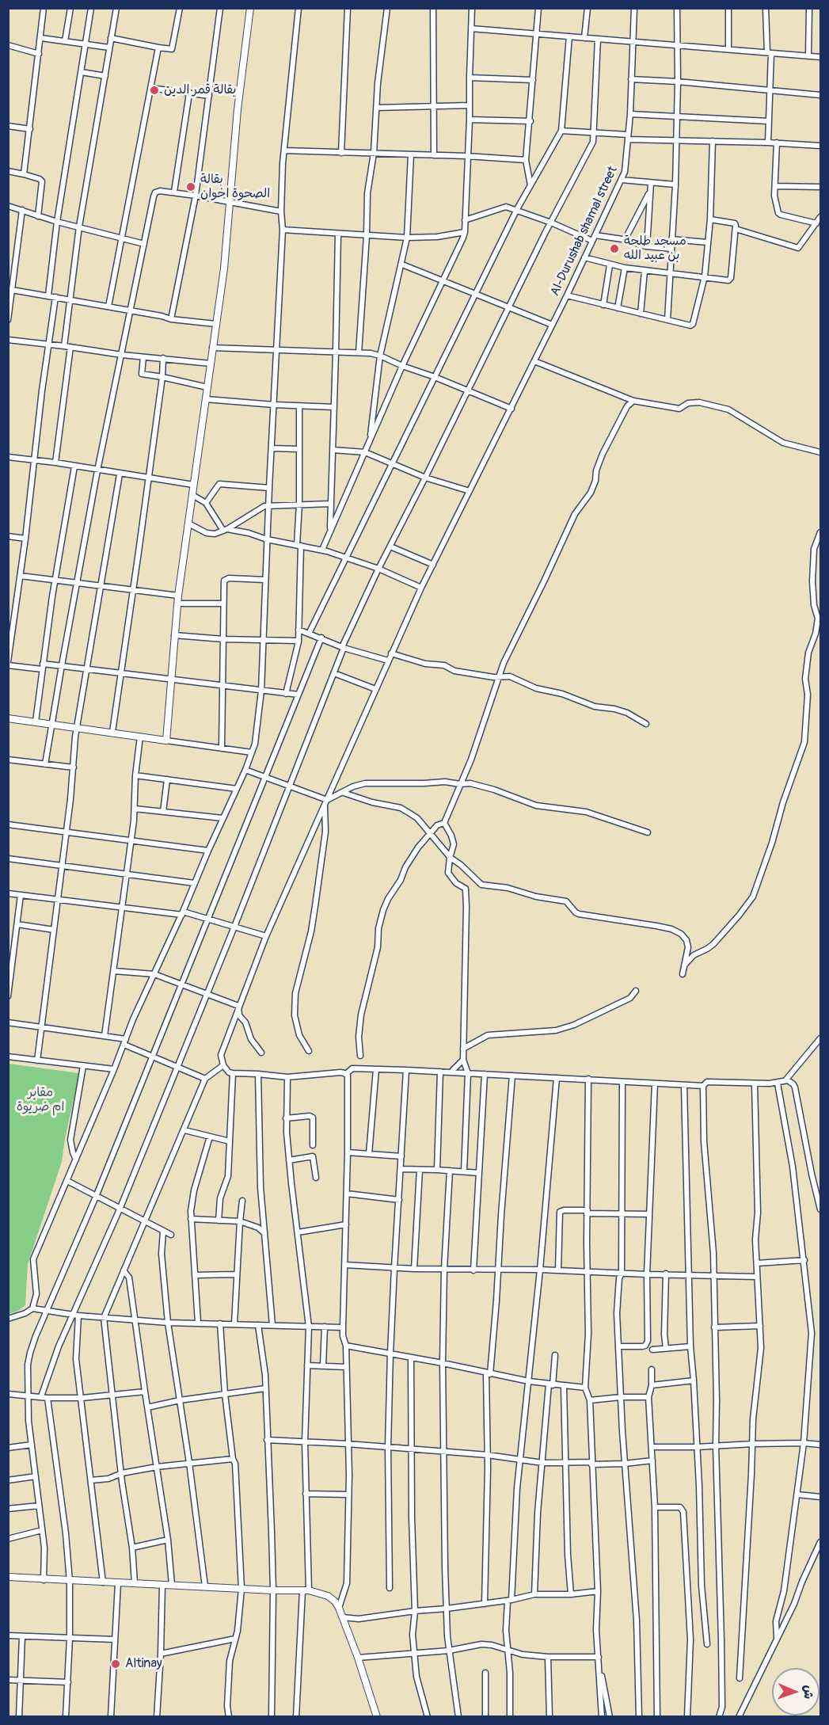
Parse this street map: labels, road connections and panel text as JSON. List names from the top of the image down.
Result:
{
  "streets": {
    "street": ["Al-Durushab shamal street"]
  },
  "parks": ["مقابر ام ضريوة"],
  "places": [
    "بقالة قمر الدين",
    "بقالة الصحوة اخوان",
    "مسجد طلحة بن عبيد الله",
    "Altinay"
  ],
  "north": "right"
}
